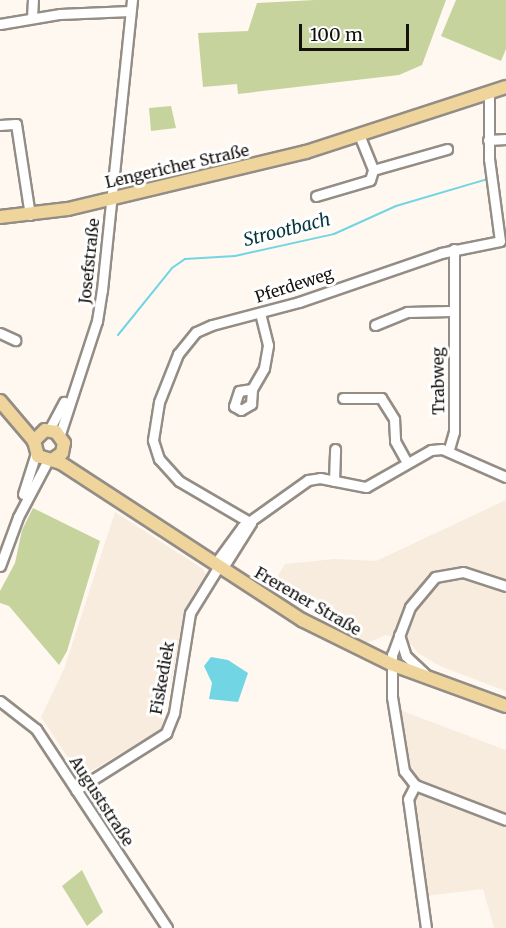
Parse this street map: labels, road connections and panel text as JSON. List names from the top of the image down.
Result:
{
  "streets": {
    "main road": ["Lengericher Straße", "Frerener Straße"],
    "street": [
      "Josefstraße",
      "Pferdeweg",
      "Trabweg",
      "Fiskediek",
      "Auguststraße"
    ]
  },
  "crossings": [
    ["Lengericher Straße", "Josefstraße"],
    ["Lengericher Straße", "Pferdeweg"],
    ["Josefstraße", "Frerener Straße"],
    ["Pferdeweg", "Trabweg"],
    ["Frerener Straße", "Fiskediek"],
    ["Fiskediek", "Auguststraße"]
  ],
  "water": ["Strootbach"],
  "scale_bar": "100 m"
}
